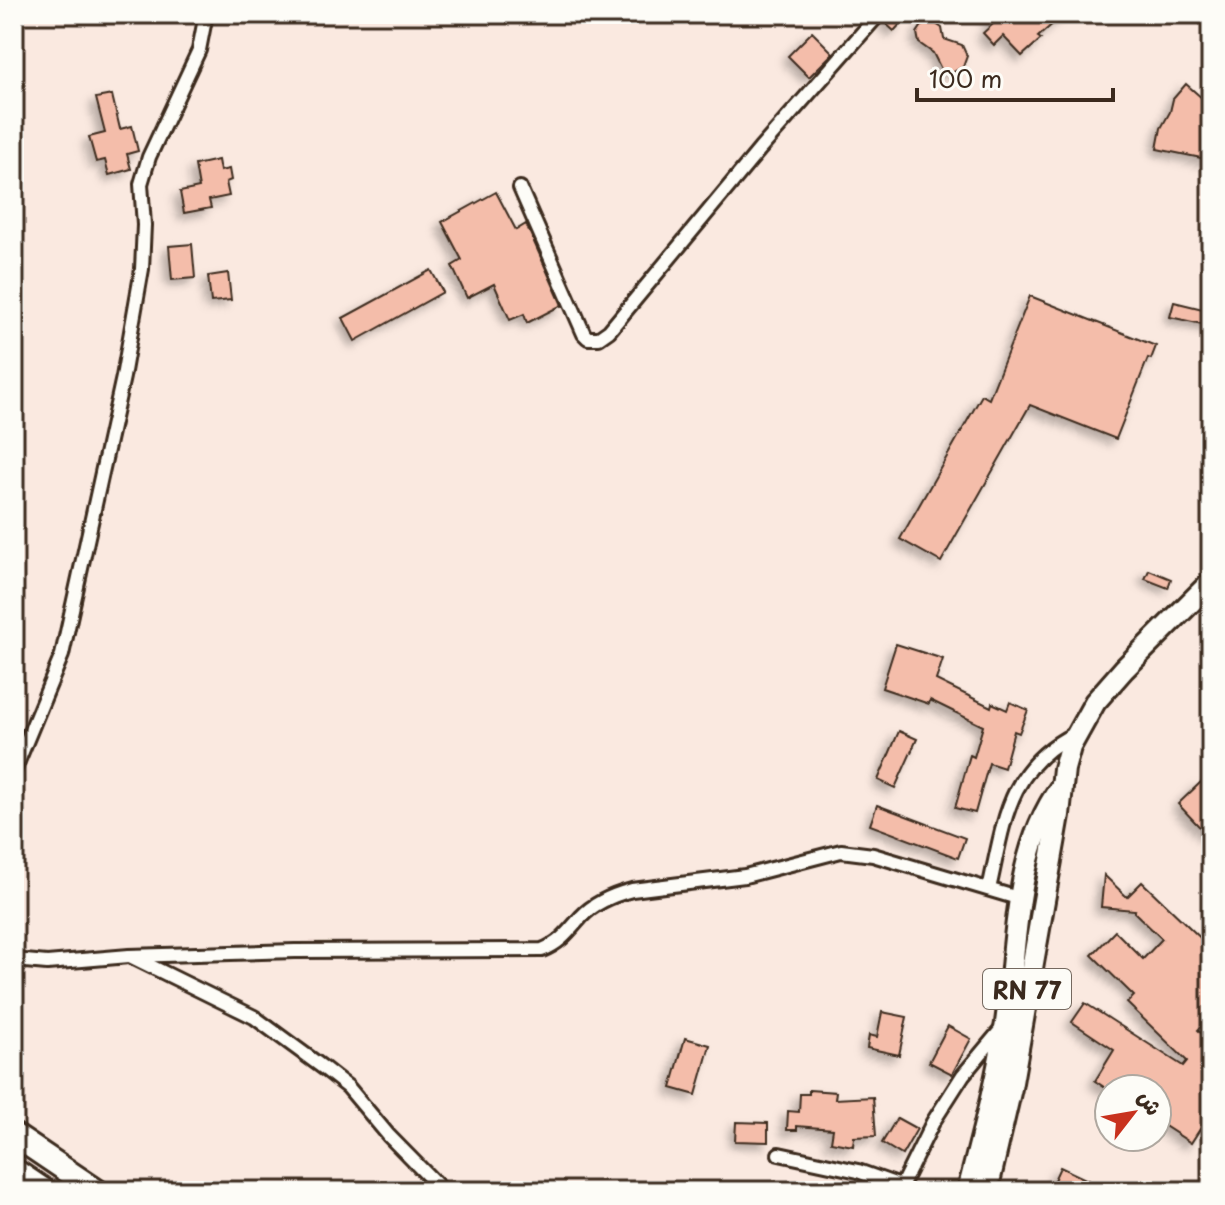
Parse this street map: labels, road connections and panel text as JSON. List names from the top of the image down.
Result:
{
  "streets": {
    "main road": ["RN 77"]
  },
  "scale_bar": "100 m",
  "north": "top right"
}
